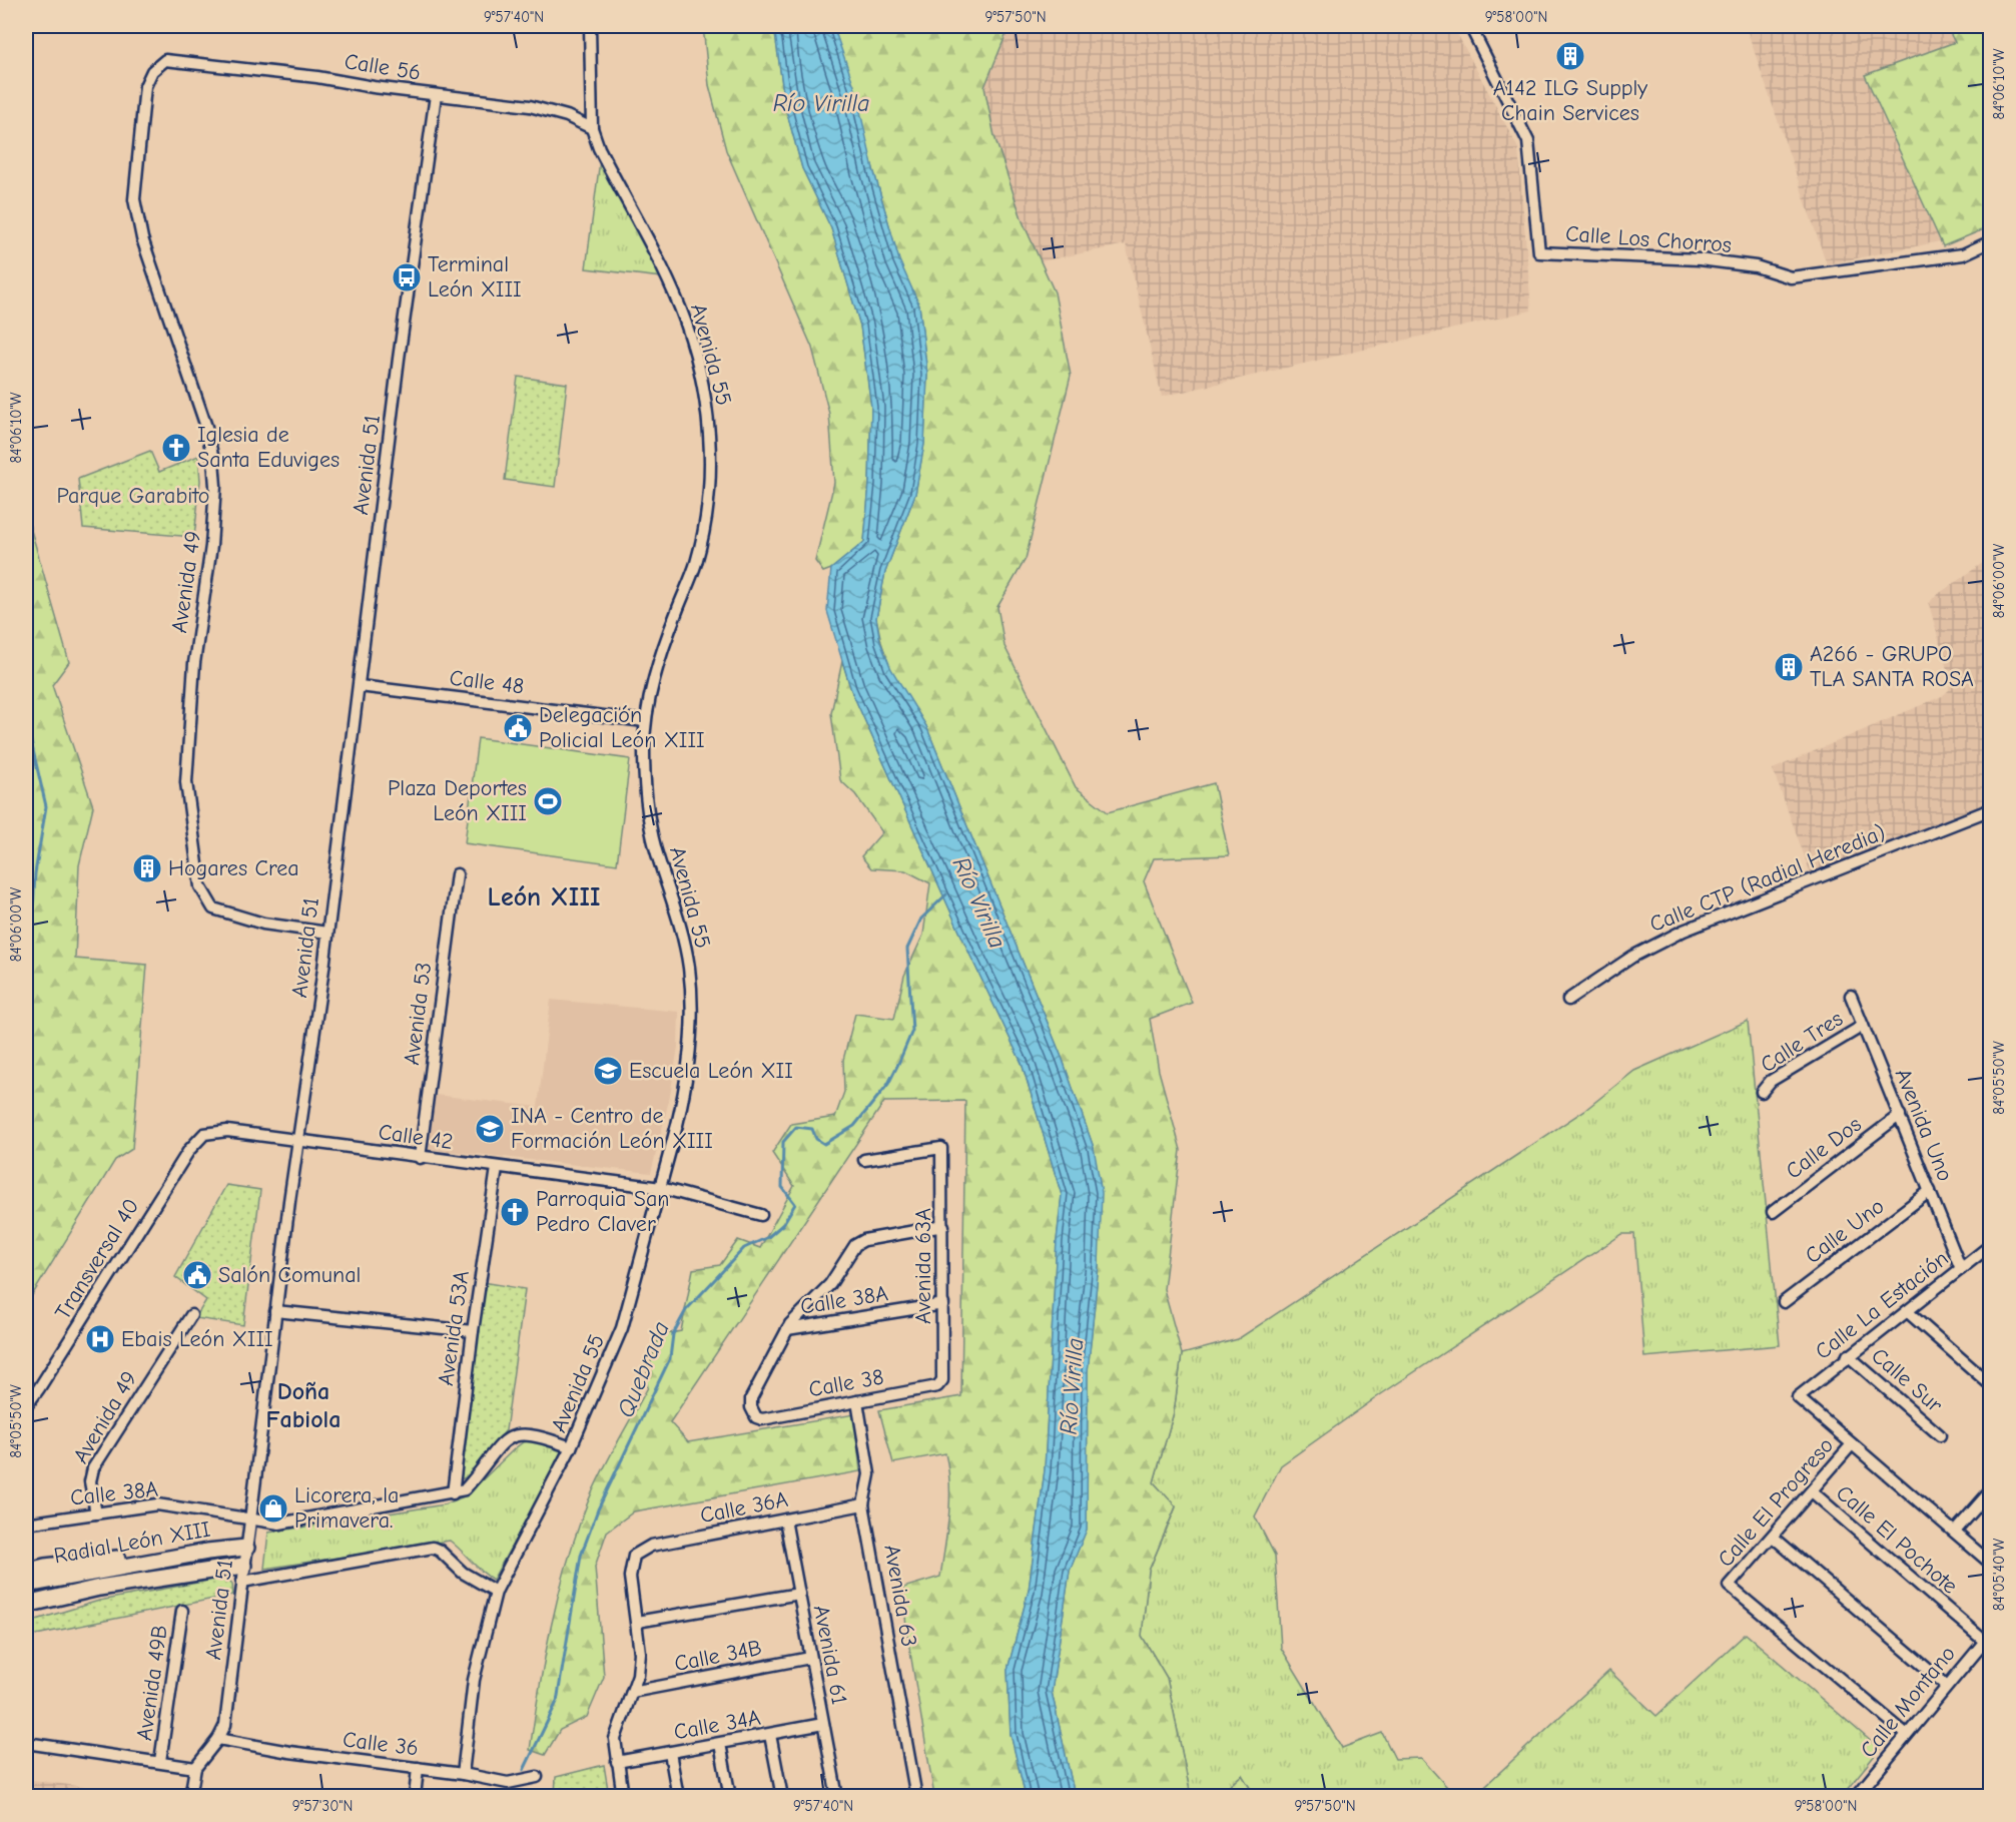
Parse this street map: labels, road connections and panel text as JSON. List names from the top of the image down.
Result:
{
  "streets": {
    "highway": ["Radial León XIII"],
    "street": [
      "Calle 56",
      "Calle Los Chorros",
      "Avenida 55",
      "Avenida 51",
      "Avenida 49",
      "Calle 48",
      "Calle CTP (Radial Heredia)",
      "Avenida 53",
      "Calle Tres",
      "Avenida Uno",
      "Calle 42",
      "Calle Dos",
      "Calle Uno",
      "Transversal 40",
      "Avenida 63A",
      "Calle 38A",
      "Calle La Estación",
      "Avenida 53A",
      "Calle Sur",
      "Calle 38",
      "Calle El Progreso",
      "Calle 36A",
      "Calle El Pochote",
      "Avenida 63",
      "Avenida 61",
      "Calle 34B",
      "Avenida 49B",
      "Calle Montano",
      "Calle 34A",
      "Calle 36"
    ]
  },
  "crossings": [
    ["Calle 56", "Avenida 55"],
    ["Calle 56", "Avenida 51"],
    ["Calle 56", "Avenida 49"],
    ["Avenida 55", "Calle 48"],
    ["Avenida 55", "Calle 42"],
    ["Avenida 55", "Calle 38A"],
    ["Avenida 55", "Calle 36"],
    ["Avenida 51", "Avenida 49"],
    ["Avenida 51", "Calle 48"],
    ["Avenida 51", "Calle 42"],
    ["Avenida 51", "Calle 38A"],
    ["Avenida 51", "Radial León XIII"],
    ["Avenida 51", "Calle 36"],
    ["Avenida 49", "Calle 38A"],
    ["Avenida 53", "Calle 42"],
    ["Calle Tres", "Avenida Uno"],
    ["Avenida Uno", "Calle Dos"],
    ["Avenida Uno", "Calle Uno"],
    ["Avenida Uno", "Calle La Estación"],
    ["Calle 42", "Transversal 40"],
    ["Calle 42", "Avenida 53A"],
    ["Avenida 63A", "Calle 38A"],
    ["Avenida 63A", "Calle 38"],
    ["Calle 38A", "Avenida 53A"],
    ["Calle 38A", "Calle 38"],
    ["Calle La Estación", "Calle Sur"],
    ["Calle La Estación", "Calle El Progreso"],
    ["Calle 38", "Avenida 63"],
    ["Calle El Progreso", "Calle El Pochote"],
    ["Calle El Progreso", "Calle Montano"],
    ["Calle 36A", "Avenida 63"],
    ["Calle 36A", "Avenida 61"],
    ["Calle El Pochote", "Calle Montano"],
    ["Avenida 61", "Calle 34B"],
    ["Avenida 61", "Calle 34A"]
  ],
  "districts": ["León XIII", "Doña Fabiola"],
  "water": ["Río Virilla", "Quebrada"],
  "parks": ["Parque Garabito"],
  "places": {
    "building": ["A142 ILG Supply Chain Services", "A266 - GRUPO TLA SANTA ROSA", "Hogares Crea"],
    "bus stop": ["Terminal León XIII"],
    "church": ["Iglesia de Santa Eduviges", "Parroquia San Pedro Claver"],
    "public building": ["Delegación Policial León XIII", "Salón Comunal"],
    "sports": ["Plaza Deportes León XIII"],
    "school or university": ["Escuela León XII", "INA - Centro de Formación León XIII"],
    "hospital": ["Ebais León XIII"],
    "shop": ["Licorera, la Primavera."]
  },
  "coordinates": [
    "9°57'40\"N",
    "9°57'50\"N",
    "9°58'00\"N",
    "84°06'10\"W",
    "84°06'00\"W",
    "84°05'50\"W",
    "84°05'40\"W",
    "9°57'30\"N"
  ]
}
